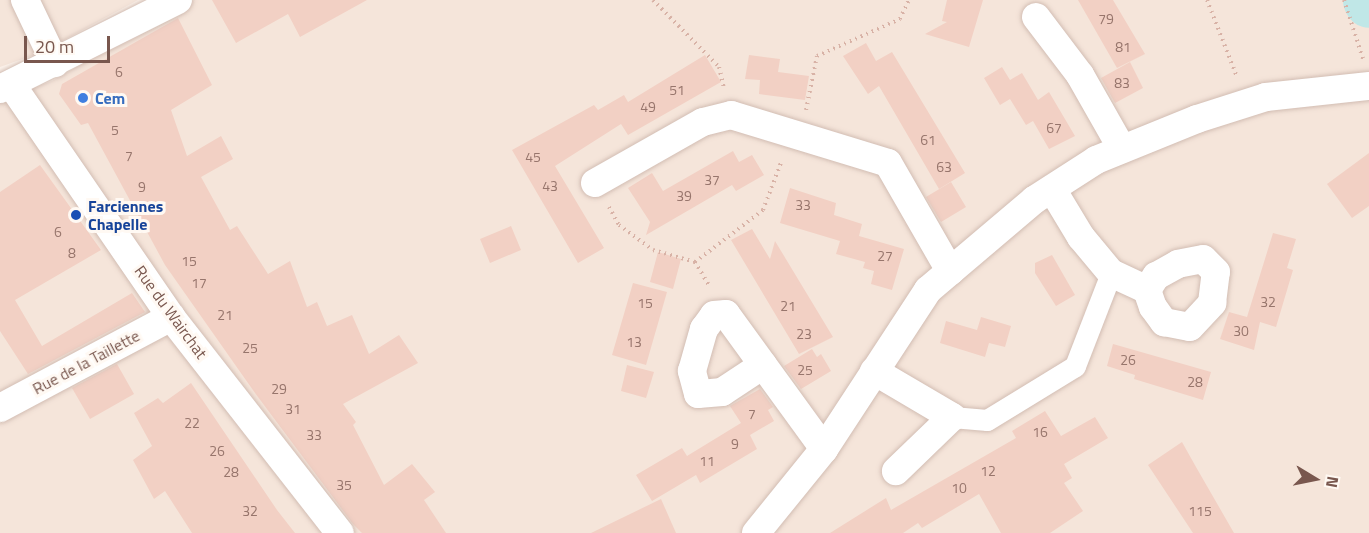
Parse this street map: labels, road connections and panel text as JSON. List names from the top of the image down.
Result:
{
  "streets": {
    "street": ["Rue du Wairchat", "Rue de la Taillette"]
  },
  "crossings": [
    ["Rue du Wairchat", "Rue de la Taillette"]
  ],
  "places": ["Cem", "Farciennes Chapelle"],
  "house_numbers": [
    "79",
    "81",
    "6",
    "83",
    "51",
    "49",
    "67",
    "5",
    "61",
    "7",
    "45",
    "63",
    "37",
    "43",
    "9",
    "39",
    "33",
    "6",
    "8",
    "27",
    "15",
    "17",
    "32",
    "15",
    "21",
    "21",
    "30",
    "23",
    "13",
    "25",
    "26",
    "25",
    "28",
    "29",
    "31",
    "7",
    "22",
    "16",
    "33",
    "9",
    "26",
    "11",
    "12",
    "28",
    "35",
    "10",
    "32",
    "115"
  ],
  "scale_bar": "20 m",
  "north": "right"
}
